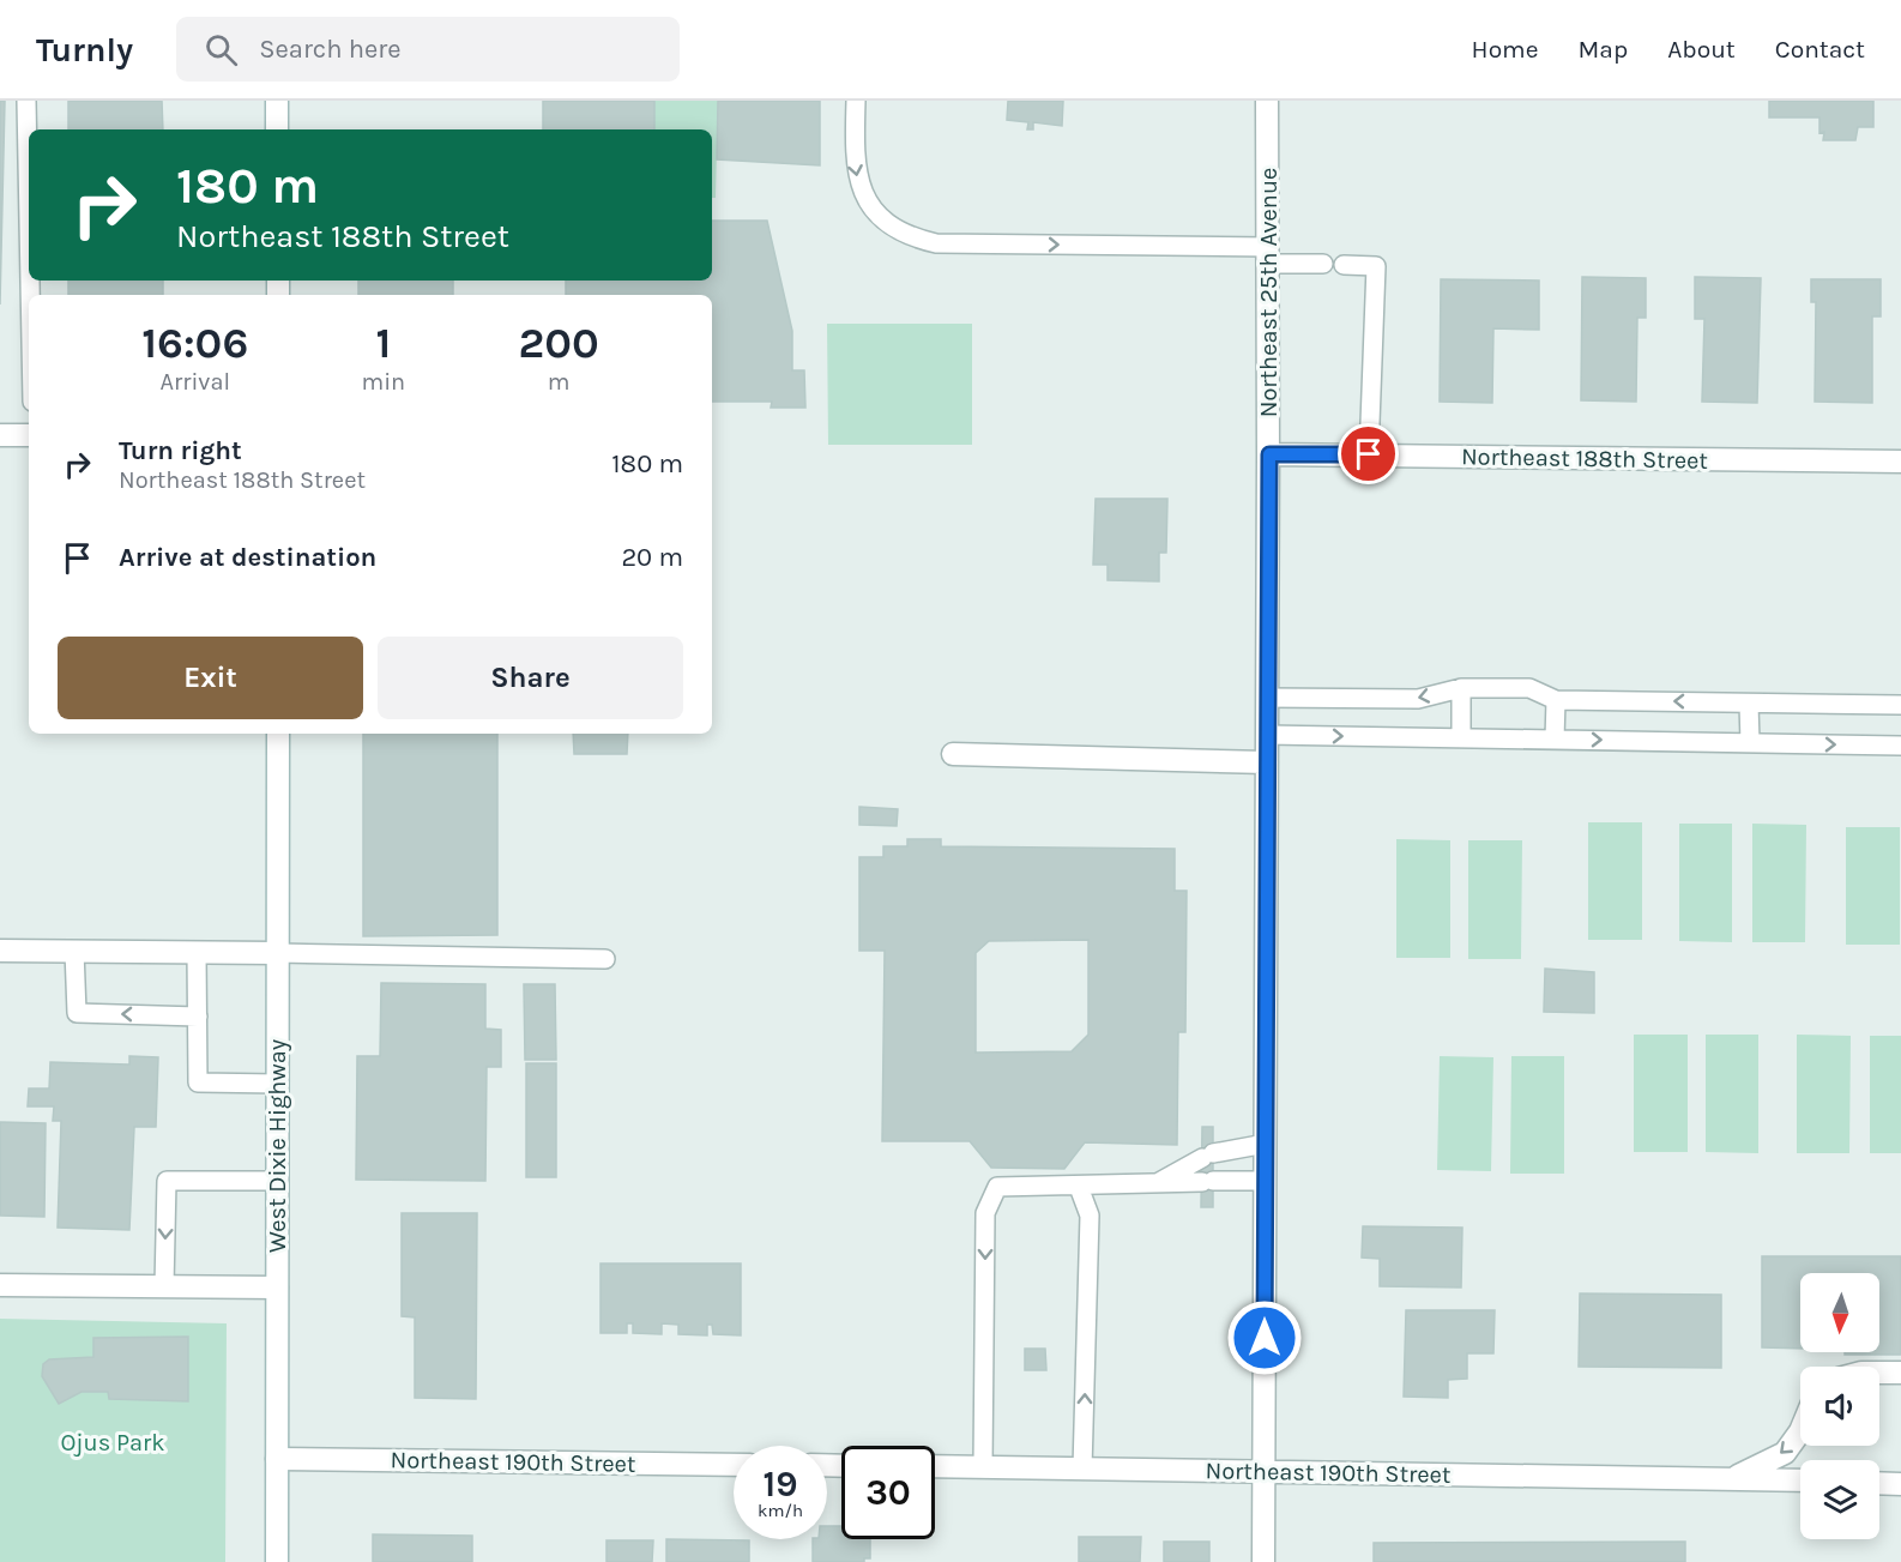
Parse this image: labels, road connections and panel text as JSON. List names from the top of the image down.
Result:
{
  "streets": {
    "street": [
      "Northeast 25th Avenue",
      "Northeast 188th Street",
      "West Dixie Highway",
      "Northeast 190th Street"
    ]
  },
  "crossings": [
    ["Northeast 25th Avenue", "Northeast 188th Street"],
    ["Northeast 25th Avenue", "Northeast 190th Street"],
    ["West Dixie Highway", "Northeast 190th Street"]
  ],
  "parks": ["Ojus Park"],
  "north": "bottom",
  "page": {
    "header": "Turnly",
    "search": "Search here",
    "nav": [
      "Home",
      "Map",
      "About",
      "Contact"
    ],
    "turn": ["180 m", "Northeast 188th Street"],
    "eta": [
      "16:06",
      "Arrival",
      "1",
      "min",
      "200",
      "m"
    ],
    "list": [
      {
        "name": "Turn right",
        "note": "Northeast 188th Street",
        "value": "180 m"
      },
      {
        "name": "Arrive at destination",
        "value": "20 m"
      }
    ],
    "buttons": ["Exit", "Share"],
    "speed": "19 km/h",
    "limit": "30"
  }
}
